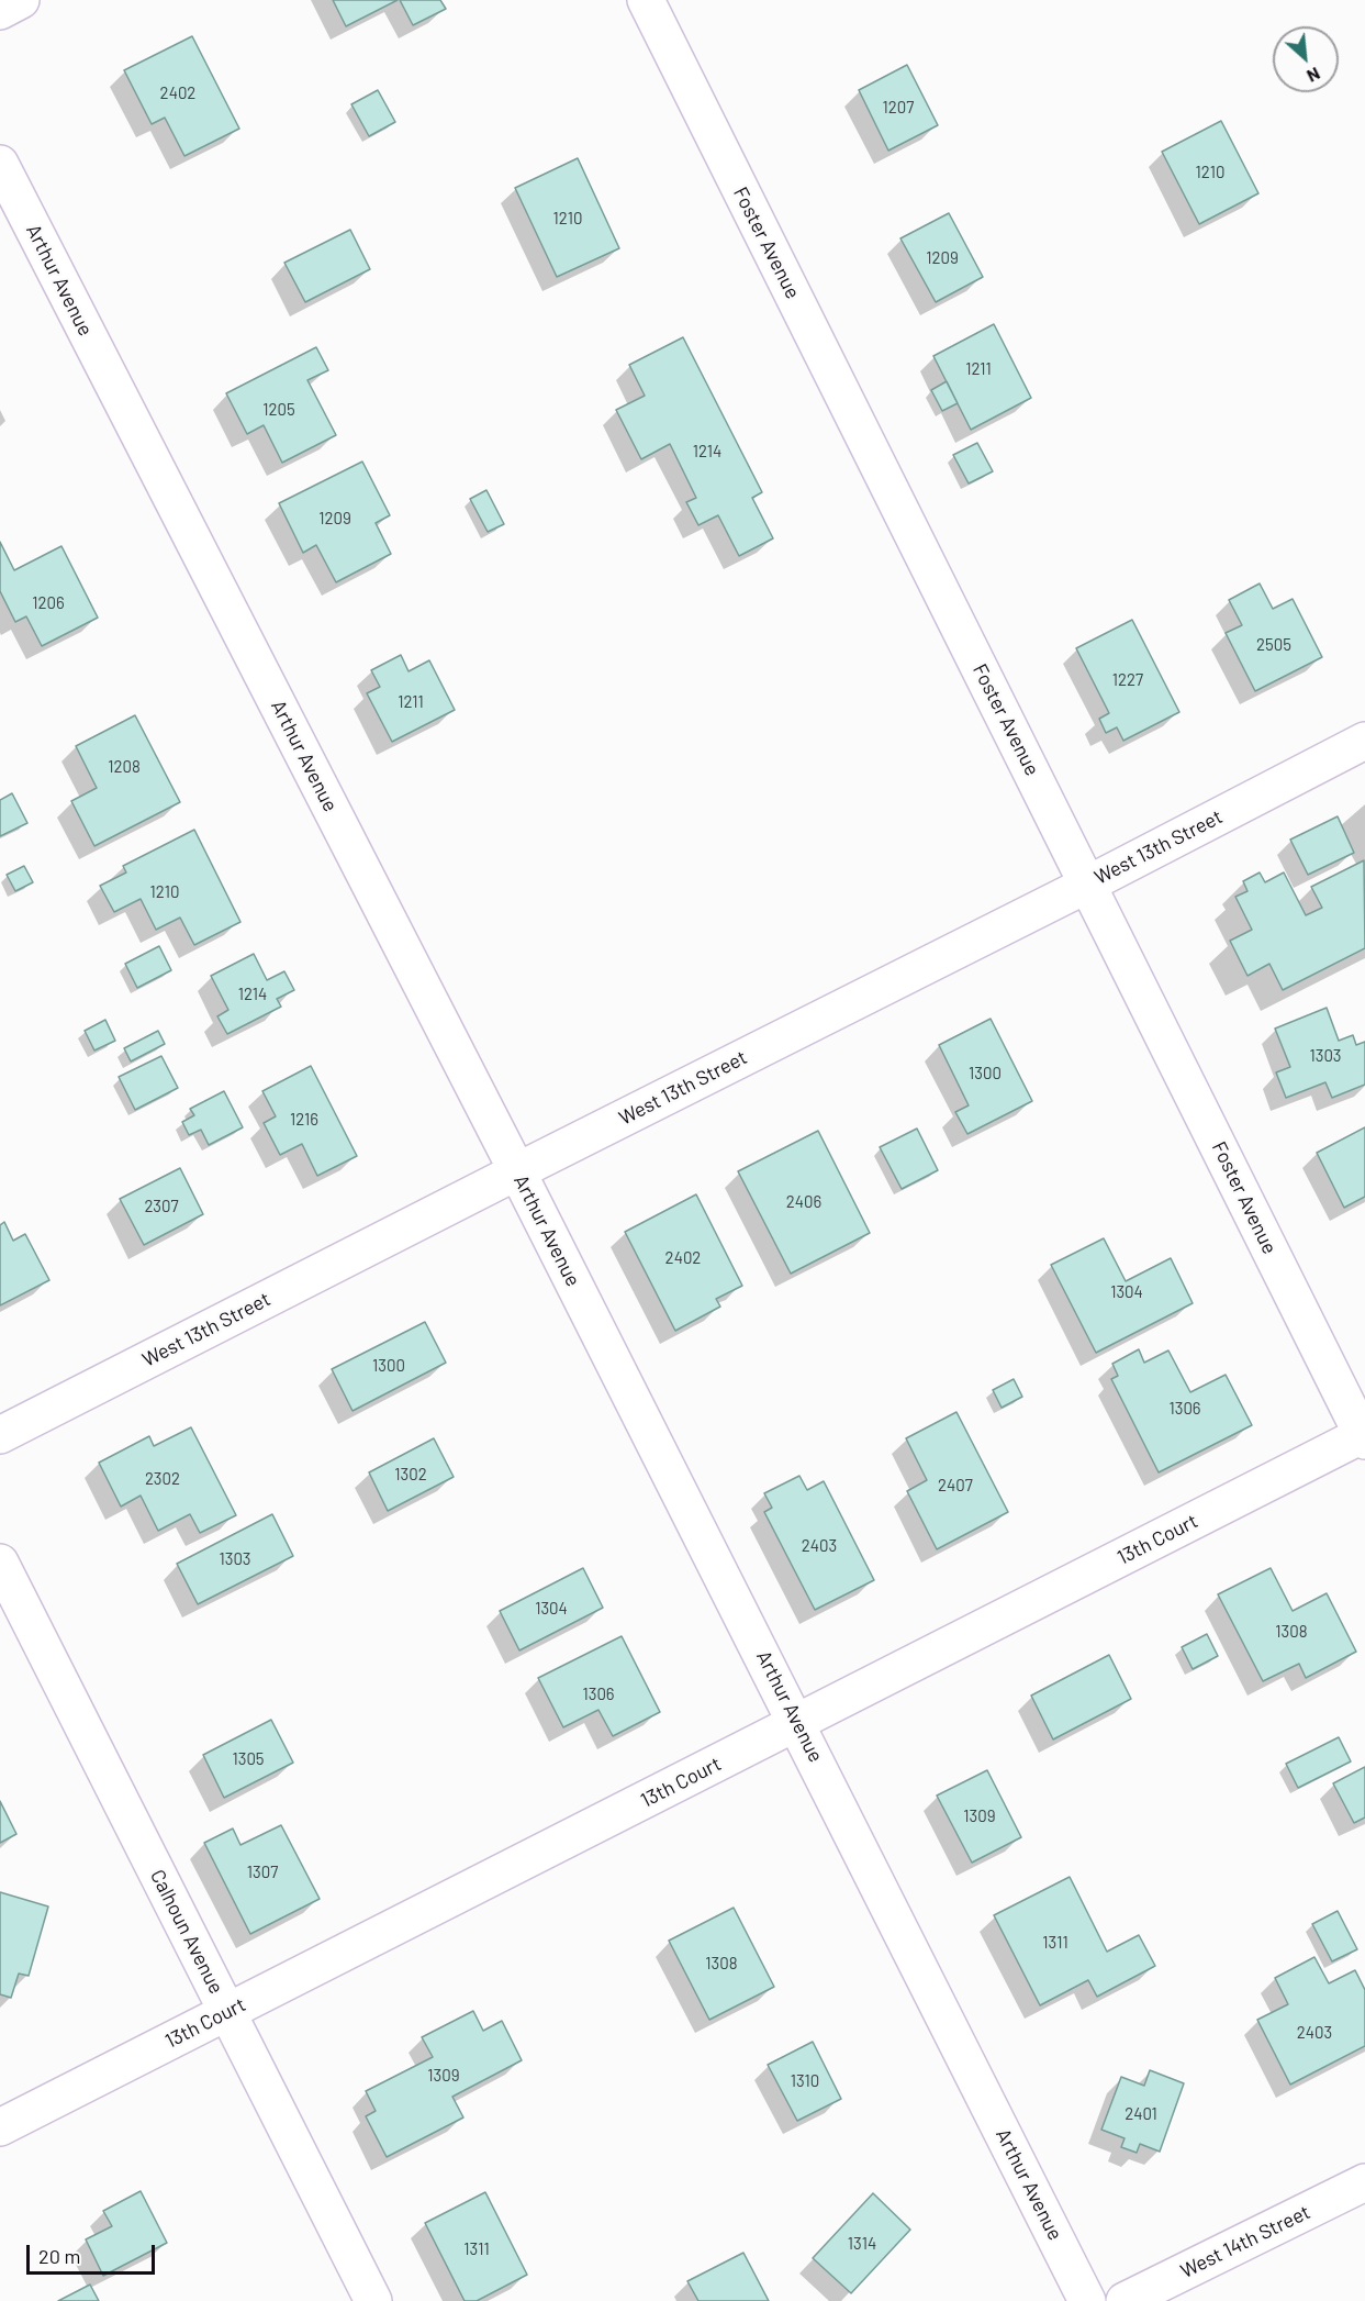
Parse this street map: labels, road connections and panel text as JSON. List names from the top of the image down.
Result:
{
  "streets": {
    "street": [
      "Foster Avenue",
      "Arthur Avenue",
      "West 13th Street",
      "13th Court",
      "Calhoun Avenue",
      "West 14th Street"
    ]
  },
  "crossings": [
    ["Foster Avenue", "West 13th Street"],
    ["Foster Avenue", "13th Court"],
    ["Arthur Avenue", "West 13th Street"],
    ["Arthur Avenue", "13th Court"],
    ["13th Court", "Calhoun Avenue"]
  ],
  "house_numbers": [
    "2402",
    "1207",
    "1210",
    "1210",
    "1209",
    "1211",
    "1205",
    "1214",
    "1209",
    "1206",
    "2505",
    "1227",
    "1211",
    "1208",
    "1210",
    "1214",
    "1303",
    "1300",
    "1216",
    "2406",
    "2307",
    "2402",
    "1304",
    "1300",
    "1306",
    "1302",
    "2302",
    "2407",
    "2403",
    "1303",
    "1304",
    "1308",
    "1306",
    "1305",
    "1309",
    "1307",
    "1311",
    "1308",
    "2403",
    "1309",
    "1310",
    "2401",
    "1314",
    "1311"
  ],
  "scale_bar": "20 m",
  "north": "bottom right"
}
